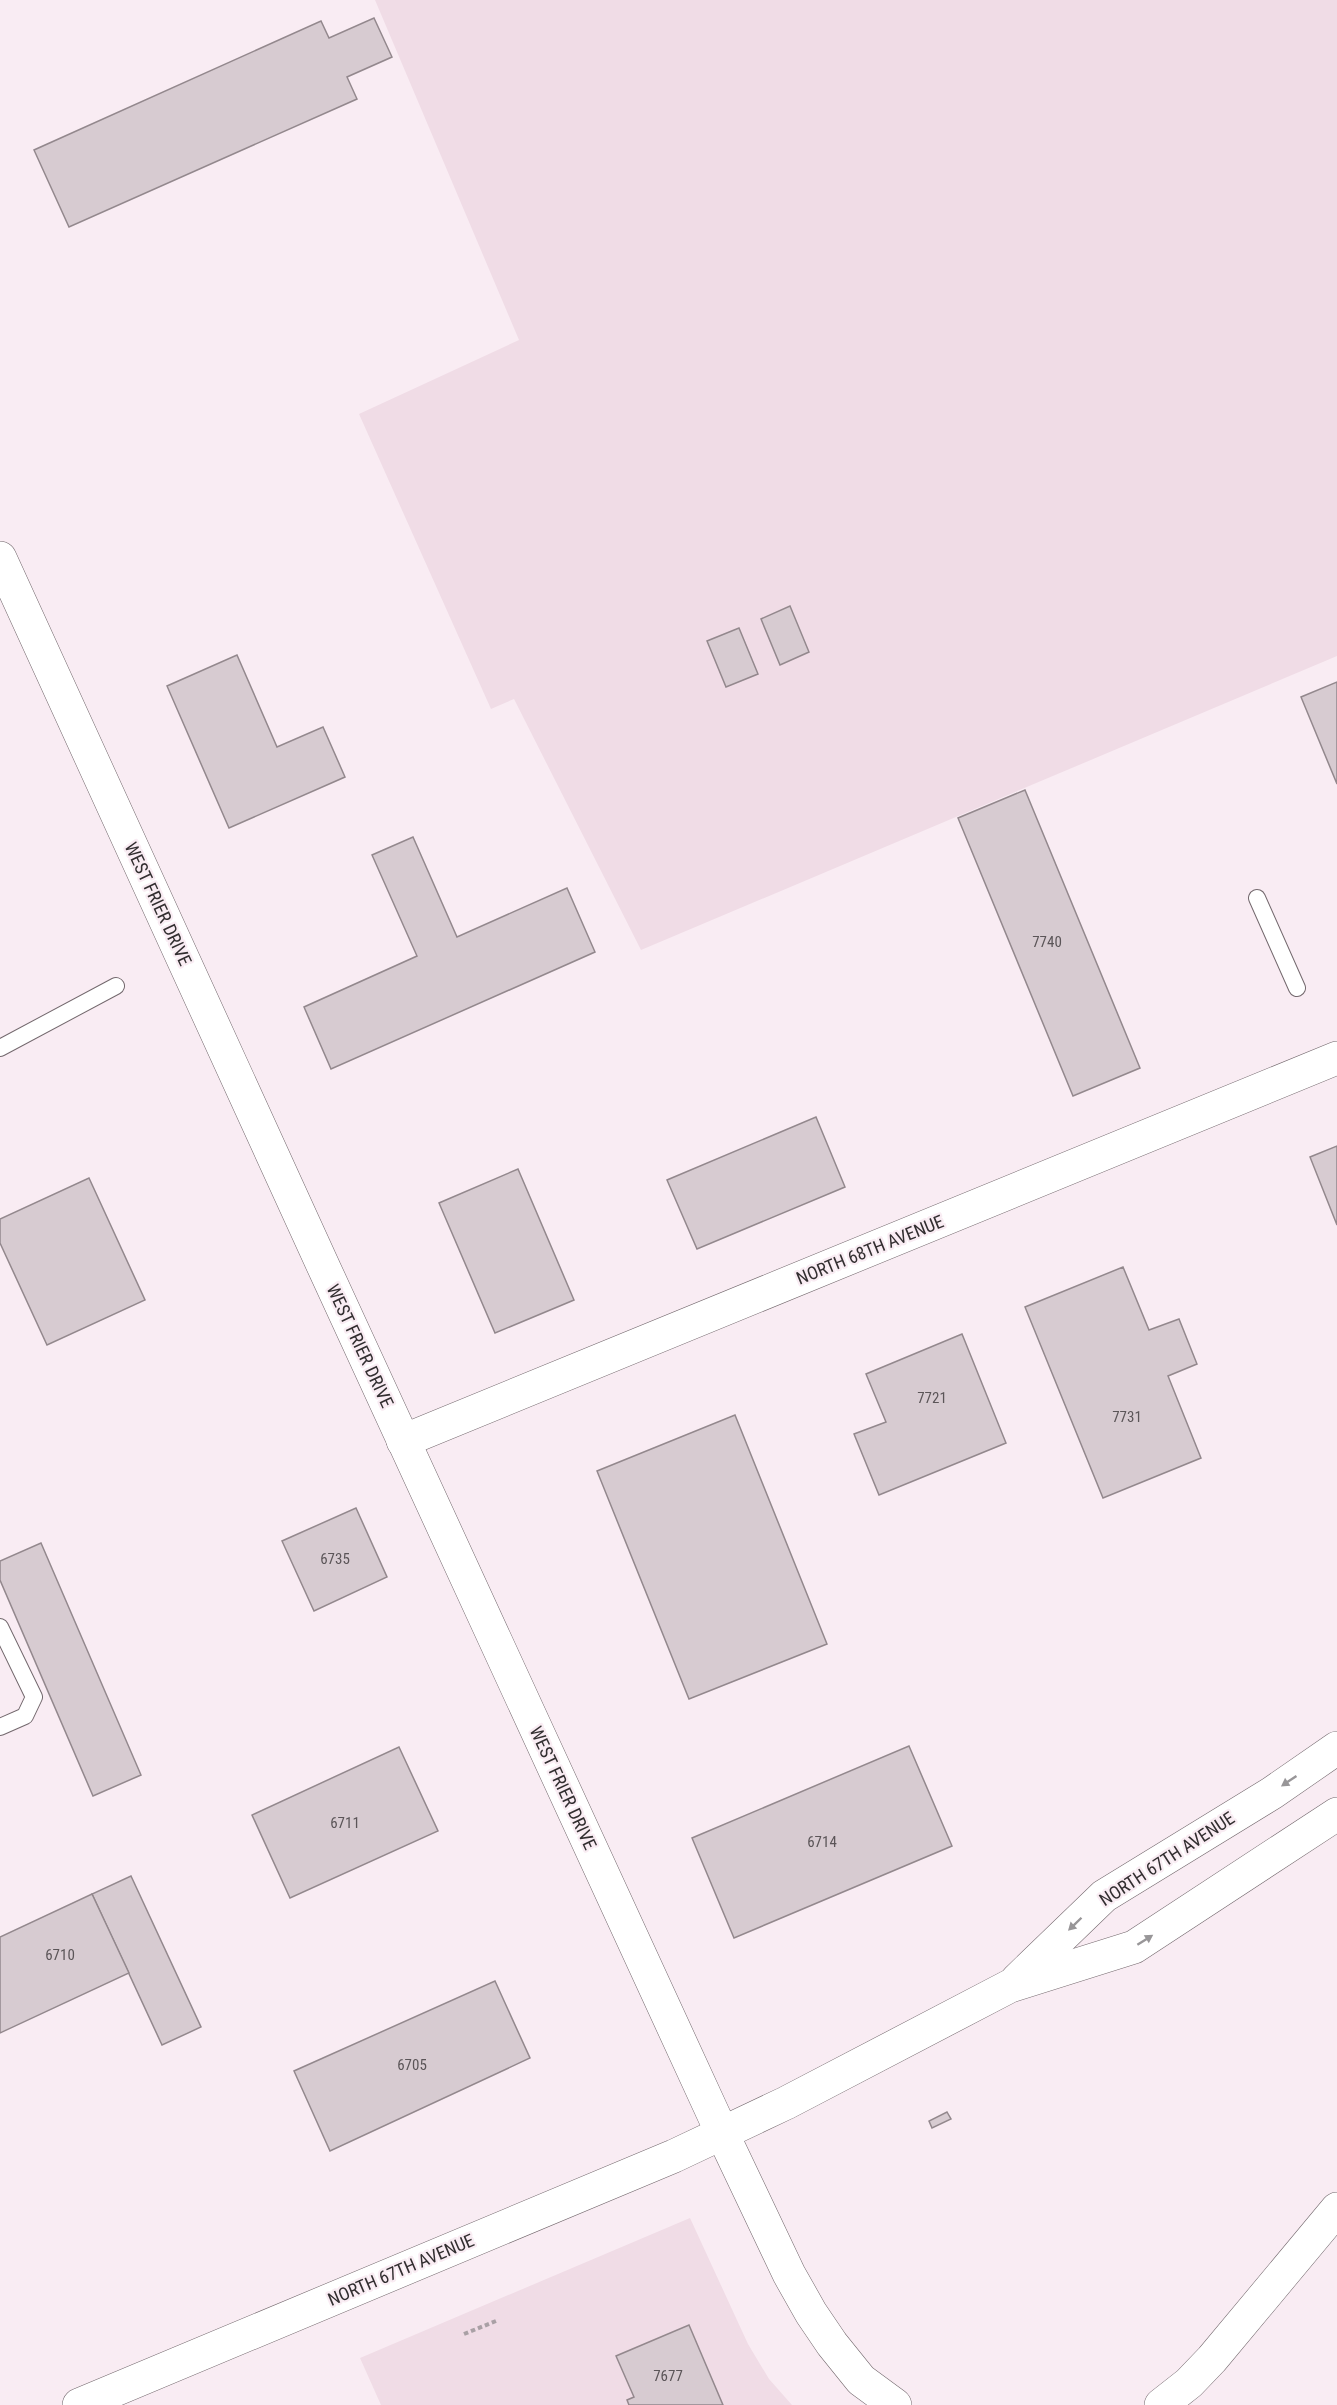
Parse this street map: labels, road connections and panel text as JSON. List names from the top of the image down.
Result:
{
  "streets": {
    "street": ["WEST FRIER DRIVE", "NORTH 68TH AVENUE", "NORTH 67TH AVENUE"]
  },
  "crossings": [
    ["WEST FRIER DRIVE", "NORTH 68TH AVENUE"],
    ["WEST FRIER DRIVE", "NORTH 67TH AVENUE"]
  ],
  "house_numbers": [
    "7740",
    "7721",
    "7731",
    "6735",
    "6711",
    "6714",
    "6710",
    "6705",
    "7677"
  ]
}
